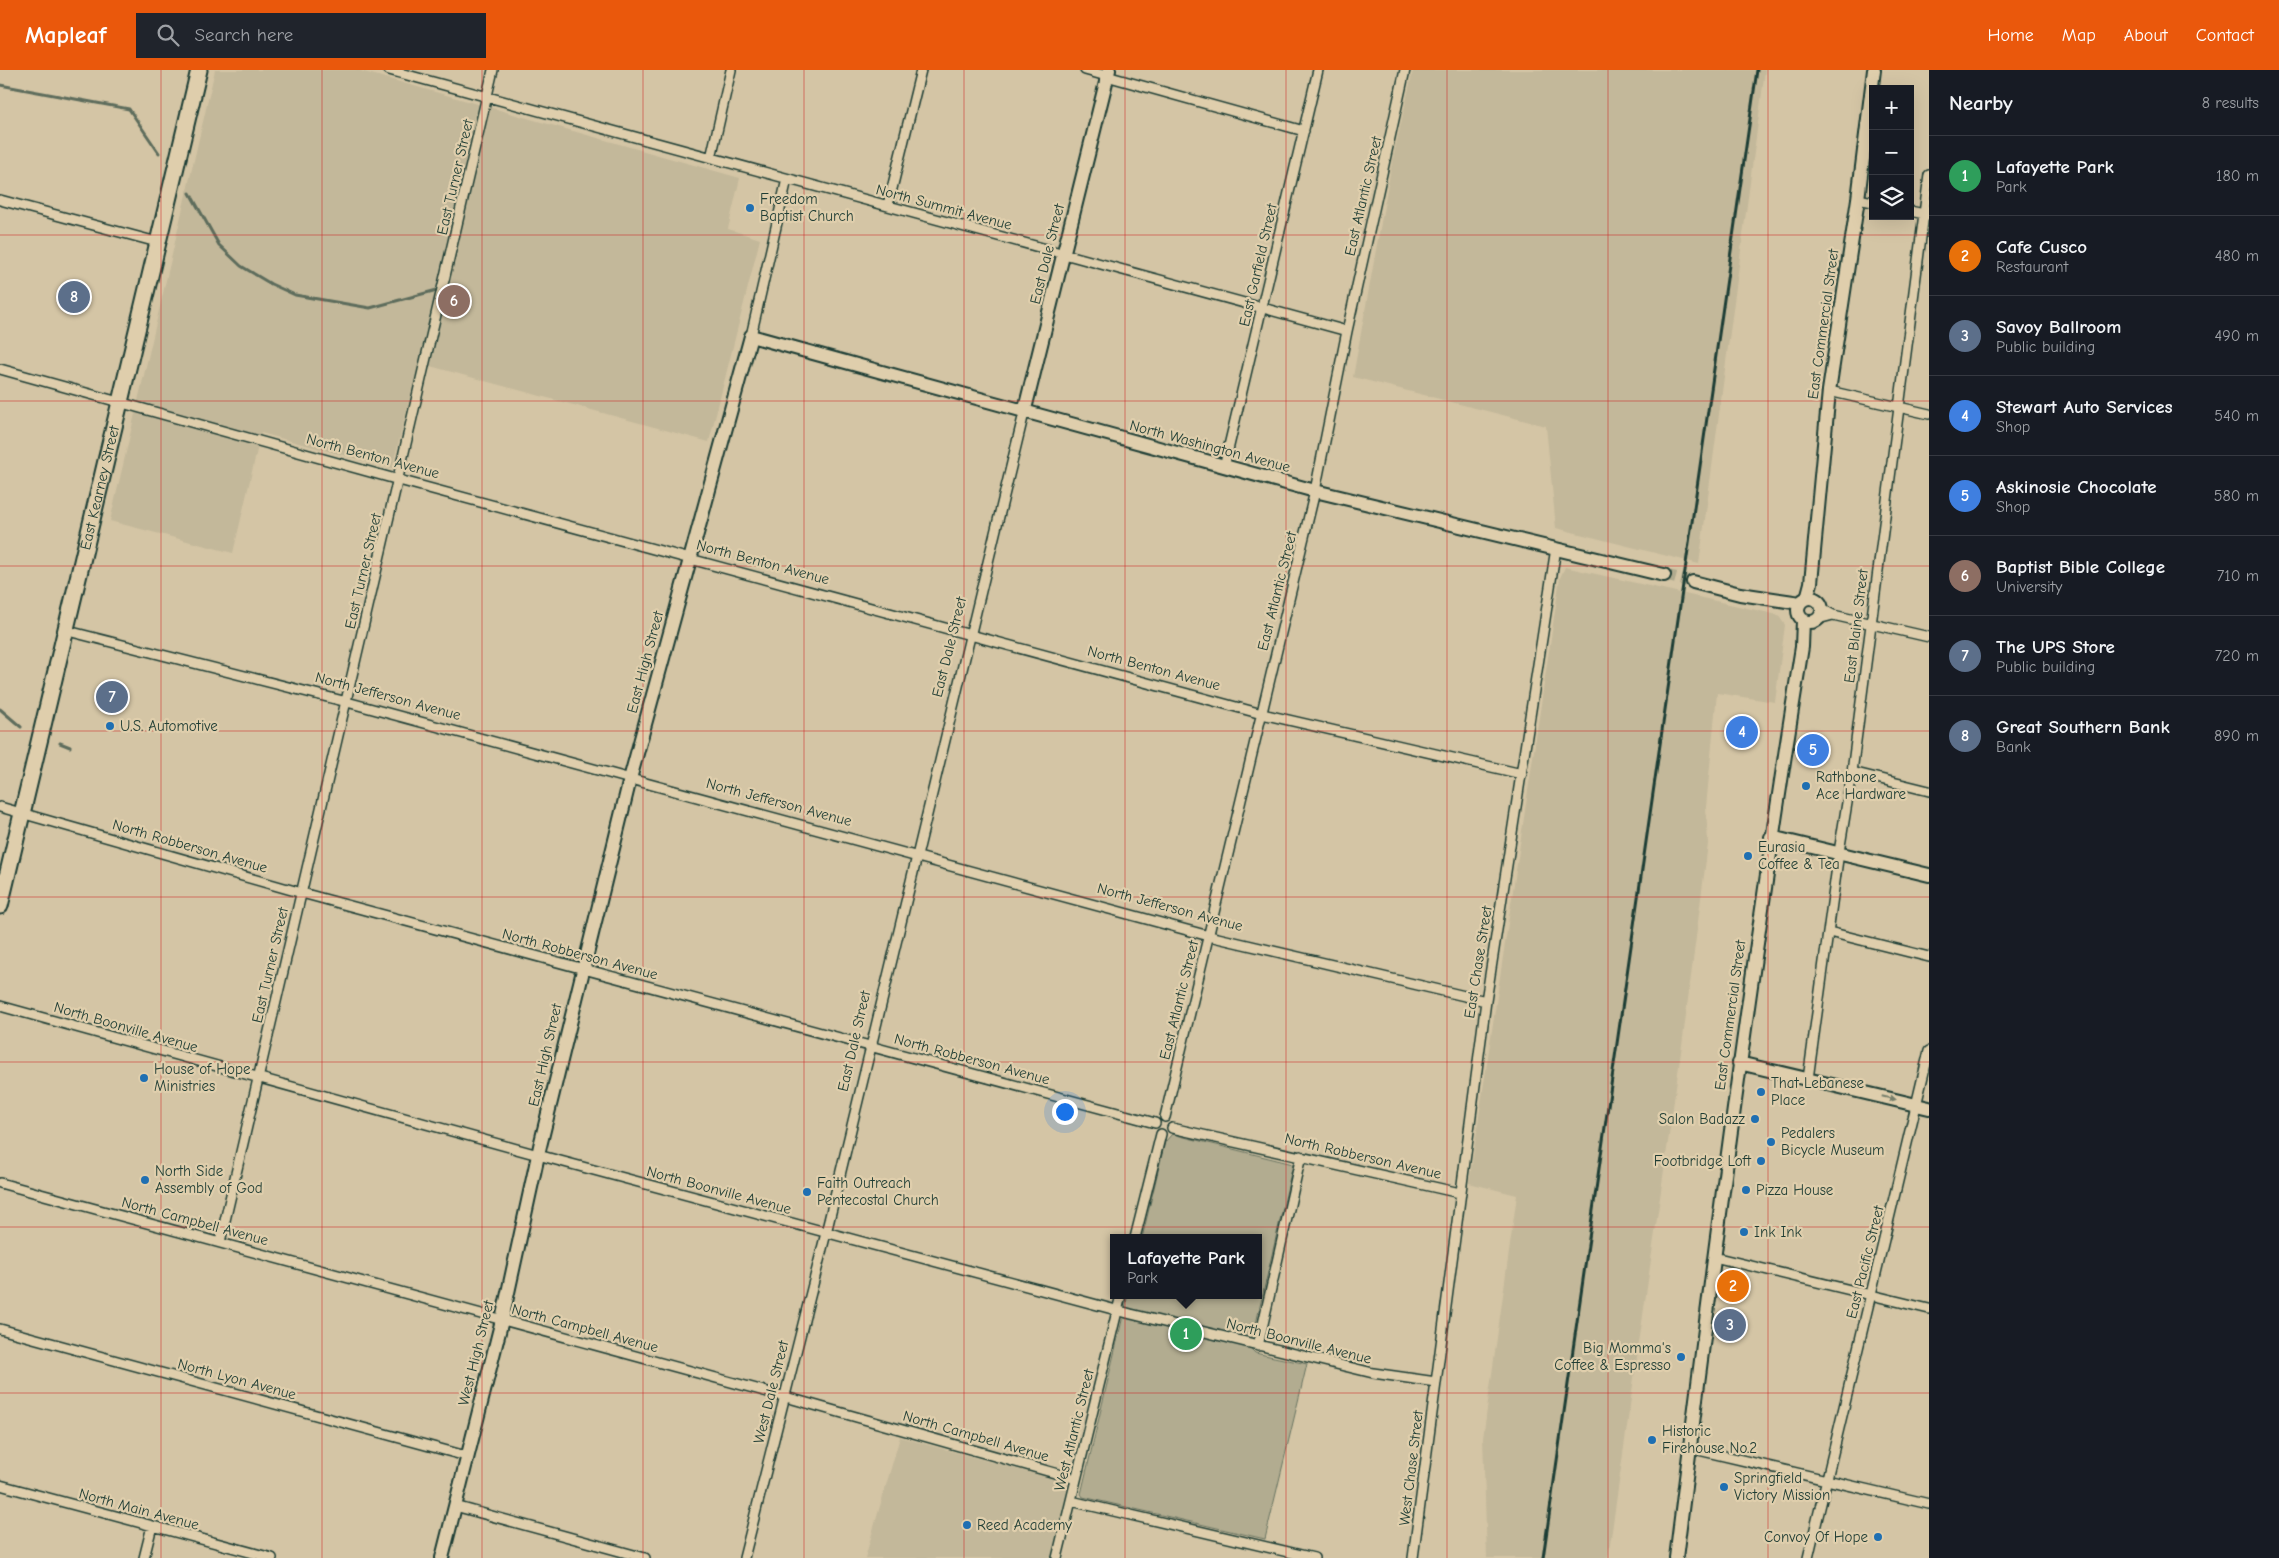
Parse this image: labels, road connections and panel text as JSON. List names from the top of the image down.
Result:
{
  "streets": {
    "main road": ["East Kearney Street"],
    "street": [
      "East Turner Street",
      "East Atlantic Street",
      "North Summit Avenue",
      "East Dale Street",
      "East Garfield Street",
      "East Commercial Street",
      "North Washington Avenue",
      "North Benton Avenue",
      "East Blaine Street",
      "East High Street",
      "North Jefferson Avenue",
      "North Robberson Avenue",
      "East Chase Street",
      "North Boonville Avenue",
      "North Campbell Avenue",
      "East Pacific Street",
      "West High Street",
      "North Lyon Avenue",
      "West Dale Street",
      "West Atlantic Street",
      "West Chase Street",
      "North Main Avenue"
    ]
  },
  "crossings": [
    ["East Turner Street", "North Summit Avenue"],
    ["East Turner Street", "North Benton Avenue"],
    ["East Turner Street", "North Jefferson Avenue"],
    ["East Turner Street", "North Robberson Avenue"],
    ["East Turner Street", "North Boonville Avenue"],
    ["East Turner Street", "North Campbell Avenue"],
    ["East Atlantic Street", "North Summit Avenue"],
    ["East Atlantic Street", "North Washington Avenue"],
    ["East Atlantic Street", "North Benton Avenue"],
    ["East Atlantic Street", "North Jefferson Avenue"],
    ["East Atlantic Street", "North Robberson Avenue"],
    ["North Summit Avenue", "East Dale Street"],
    ["North Summit Avenue", "East Garfield Street"],
    ["North Summit Avenue", "East High Street"],
    ["East Dale Street", "North Washington Avenue"],
    ["East Dale Street", "North Benton Avenue"],
    ["East Dale Street", "North Jefferson Avenue"],
    ["East Dale Street", "North Robberson Avenue"],
    ["East Dale Street", "North Boonville Avenue"],
    ["East Dale Street", "West Dale Street"],
    ["East Garfield Street", "North Washington Avenue"],
    ["North Washington Avenue", "East High Street"],
    ["North Washington Avenue", "East Chase Street"],
    ["North Benton Avenue", "East Kearney Street"],
    ["North Benton Avenue", "East High Street"],
    ["North Benton Avenue", "East Chase Street"],
    ["East Kearney Street", "North Jefferson Avenue"],
    ["East Kearney Street", "North Robberson Avenue"],
    ["East High Street", "North Jefferson Avenue"],
    ["East High Street", "North Robberson Avenue"],
    ["East High Street", "North Boonville Avenue"],
    ["East High Street", "West High Street"],
    ["North Jefferson Avenue", "East Chase Street"],
    ["North Robberson Avenue", "East Chase Street"],
    ["East Chase Street", "North Boonville Avenue"],
    ["East Chase Street", "West Chase Street"],
    ["North Boonville Avenue", "West High Street"],
    ["North Boonville Avenue", "West Dale Street"],
    ["North Boonville Avenue", "West Atlantic Street"],
    ["North Boonville Avenue", "West Chase Street"],
    ["North Campbell Avenue", "West High Street"],
    ["North Campbell Avenue", "West Dale Street"],
    ["North Campbell Avenue", "West Atlantic Street"],
    ["West High Street", "North Lyon Avenue"]
  ],
  "places": [
    "Freedom Baptist Church",
    "U.S. Automotive",
    "Rathbone Ace Hardware",
    "Eurasia Coffee & Tea",
    "House of Hope Ministries",
    "That Lebanese Place",
    "Salon Badazz",
    "Pedalers Bicycle Museum",
    "Footbridge Loft",
    "North Side Assembly of God",
    "Pizza House",
    "Faith Outreach Pentecostal Church",
    "Ink Ink",
    "Big Momma's Coffee & Espresso",
    "Historic Firehouse No.2",
    "Springfield Victory Mission",
    "Reed Academy",
    "Convoy Of Hope"
  ],
  "page": {
    "header": "Mapleaf",
    "search": "Search here",
    "nav": [
      "Home",
      "Map",
      "About",
      "Contact"
    ],
    "heading": ["Nearby", "8 results"],
    "map_buttons": ["+", "−"],
    "list": [
      {
        "mark": "1",
        "name": "Lafayette Park",
        "note": "Park",
        "value": "180 m"
      },
      {
        "mark": "2",
        "name": "Cafe Cusco",
        "note": "Restaurant",
        "value": "480 m"
      },
      {
        "mark": "3",
        "name": "Savoy Ballroom",
        "note": "Public building",
        "value": "490 m"
      },
      {
        "mark": "4",
        "name": "Stewart Auto Services",
        "note": "Shop",
        "value": "540 m"
      },
      {
        "mark": "5",
        "name": "Askinosie Chocolate",
        "note": "Shop",
        "value": "580 m"
      },
      {
        "mark": "6",
        "name": "Baptist Bible College",
        "note": "University",
        "value": "710 m"
      },
      {
        "mark": "7",
        "name": "The UPS Store",
        "note": "Public building",
        "value": "720 m"
      },
      {
        "mark": "8",
        "name": "Great Southern Bank",
        "note": "Bank",
        "value": "890 m"
      }
    ],
    "pins": [
      "8",
      "6",
      "7",
      "4",
      "5",
      "2",
      "3",
      "1"
    ],
    "popup": ["Lafayette Park", "Park"]
  }
}
